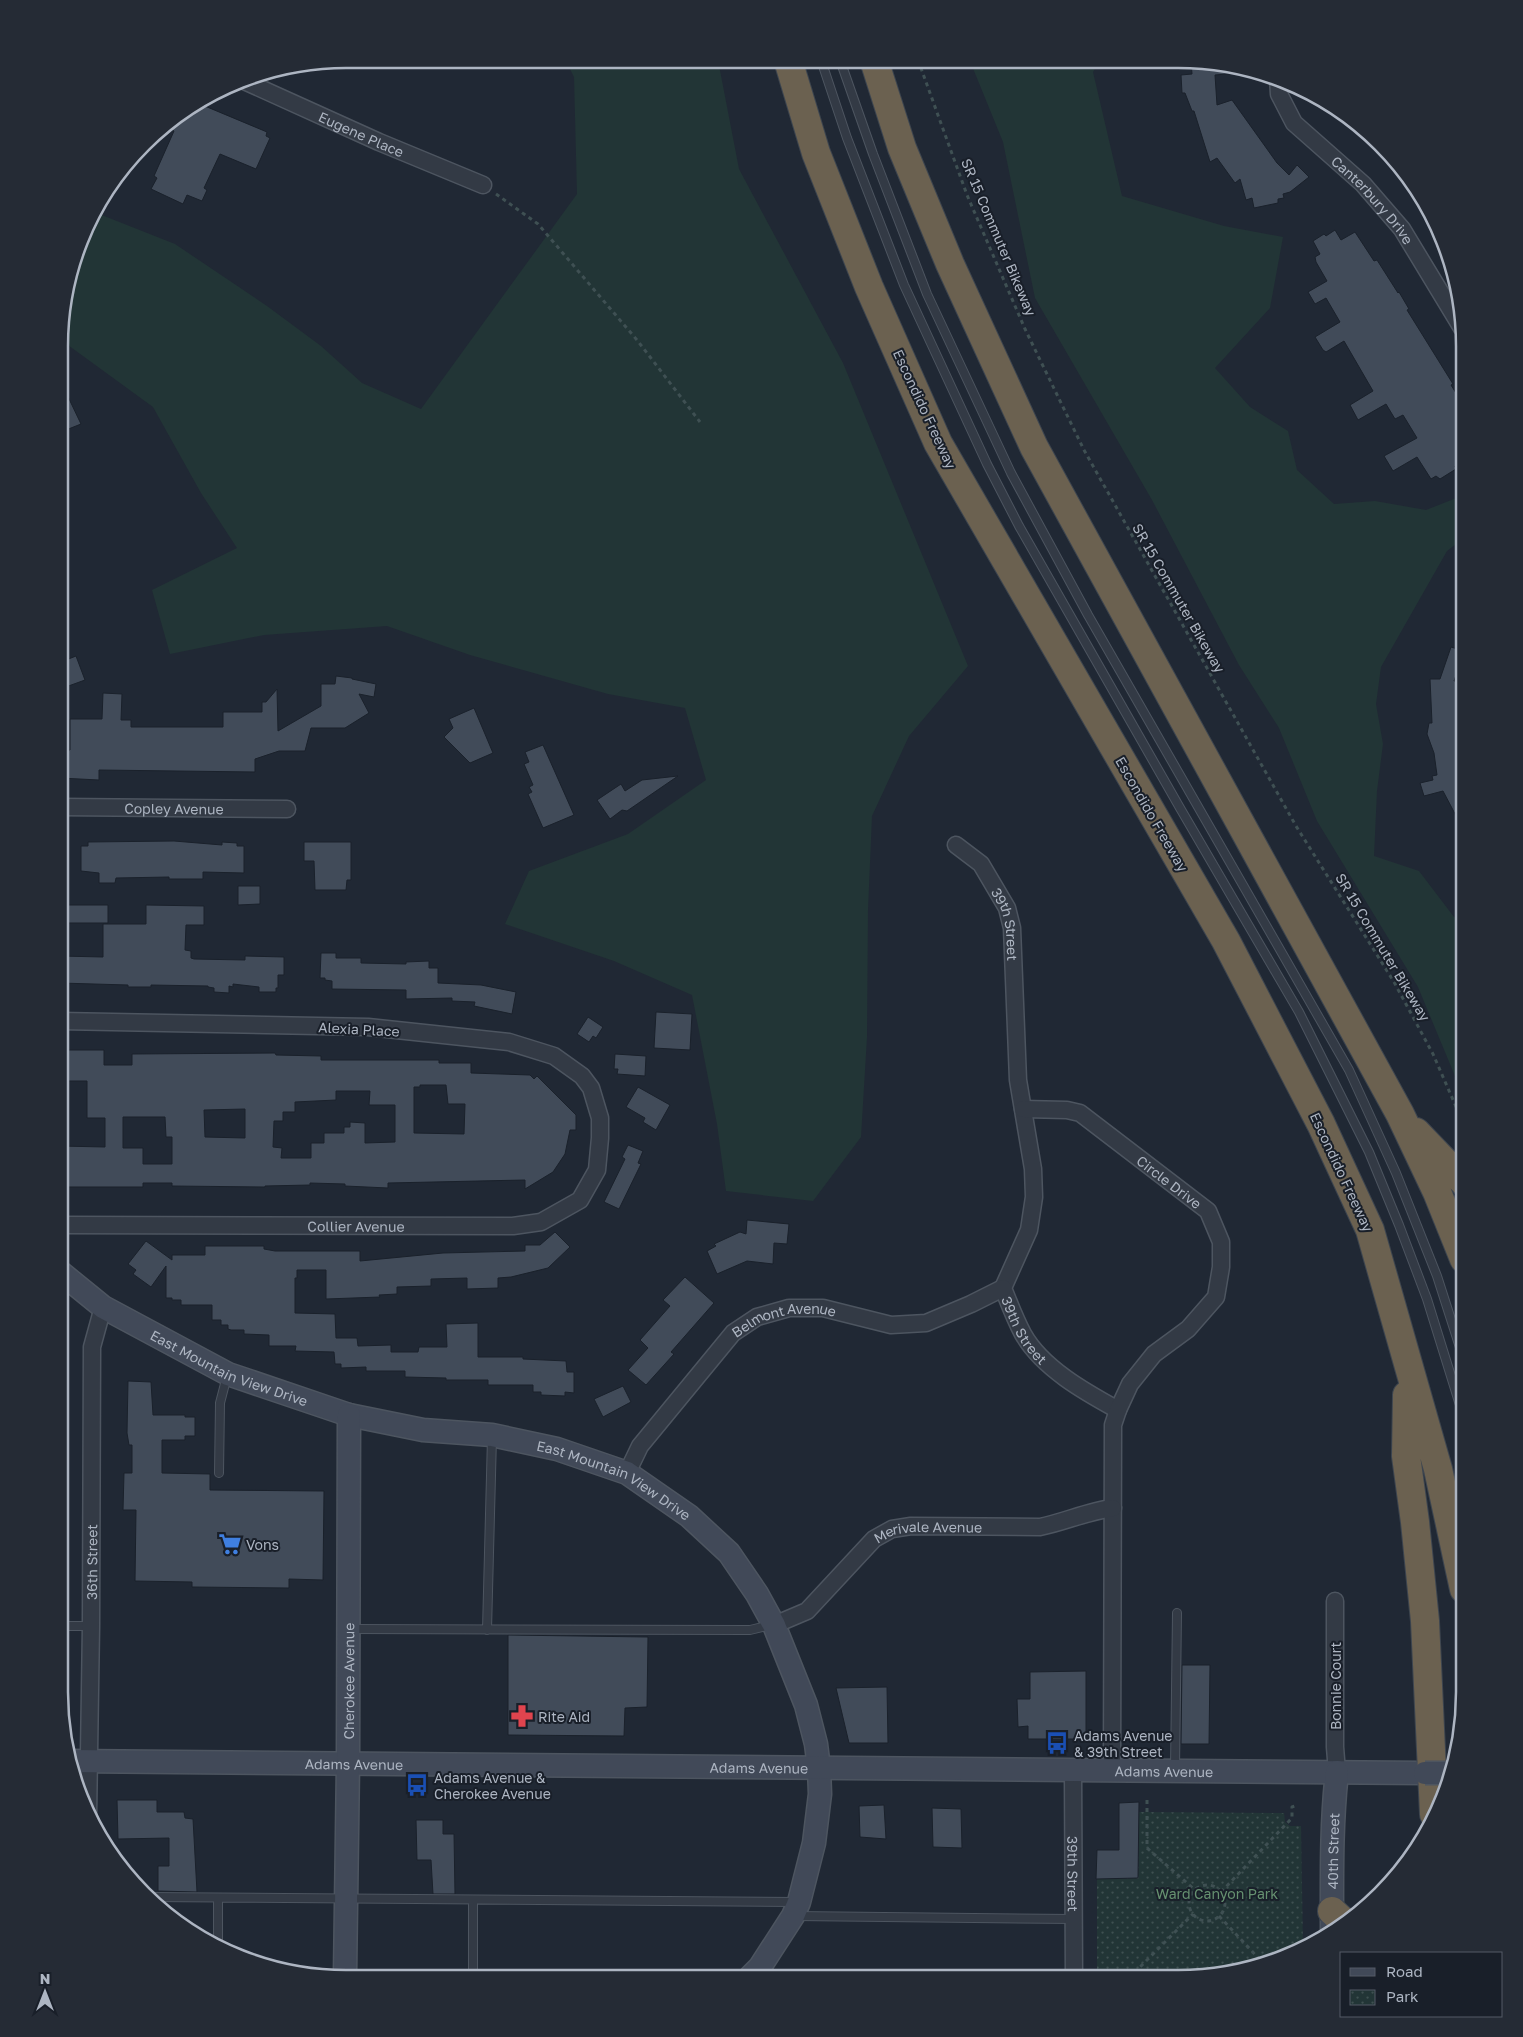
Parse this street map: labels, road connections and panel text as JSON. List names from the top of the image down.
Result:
{
  "streets": {
    "highway": ["Escondido Freeway"],
    "street": [
      "Eugene Place",
      "Canterbury Drive",
      "Copley Avenue",
      "39th Street",
      "Alexia Place",
      "Circle Drive",
      "Collier Avenue",
      "Belmont Avenue",
      "East Mountain View Drive",
      "Merivale Avenue",
      "36th Street",
      "Cherokee Avenue",
      "Bonnie Court",
      "Adams Avenue",
      "40th Street"
    ],
    "path": ["SR 15 Commuter Bikeway"]
  },
  "crossings": [
    ["39th Street", "Circle Drive"],
    ["39th Street", "Belmont Avenue"],
    ["39th Street", "Adams Avenue"],
    ["Alexia Place", "Collier Avenue"],
    ["Belmont Avenue", "East Mountain View Drive"],
    ["East Mountain View Drive", "Merivale Avenue"],
    ["East Mountain View Drive", "36th Street"],
    ["East Mountain View Drive", "Cherokee Avenue"],
    ["East Mountain View Drive", "Adams Avenue"],
    ["36th Street", "Adams Avenue"],
    ["Cherokee Avenue", "Adams Avenue"],
    ["Bonnie Court", "Adams Avenue"],
    ["Bonnie Court", "40th Street"],
    ["Adams Avenue", "40th Street"]
  ],
  "parks": ["Ward Canyon Park"],
  "places": {
    "supermarket": ["Vons"],
    "pharmacy": ["Rite Aid"],
    "bus stop": ["Adams Avenue & 39th Street", "Adams Avenue & Cherokee Avenue"]
  },
  "legend": ["Road", "Park"],
  "north": "top"
}
